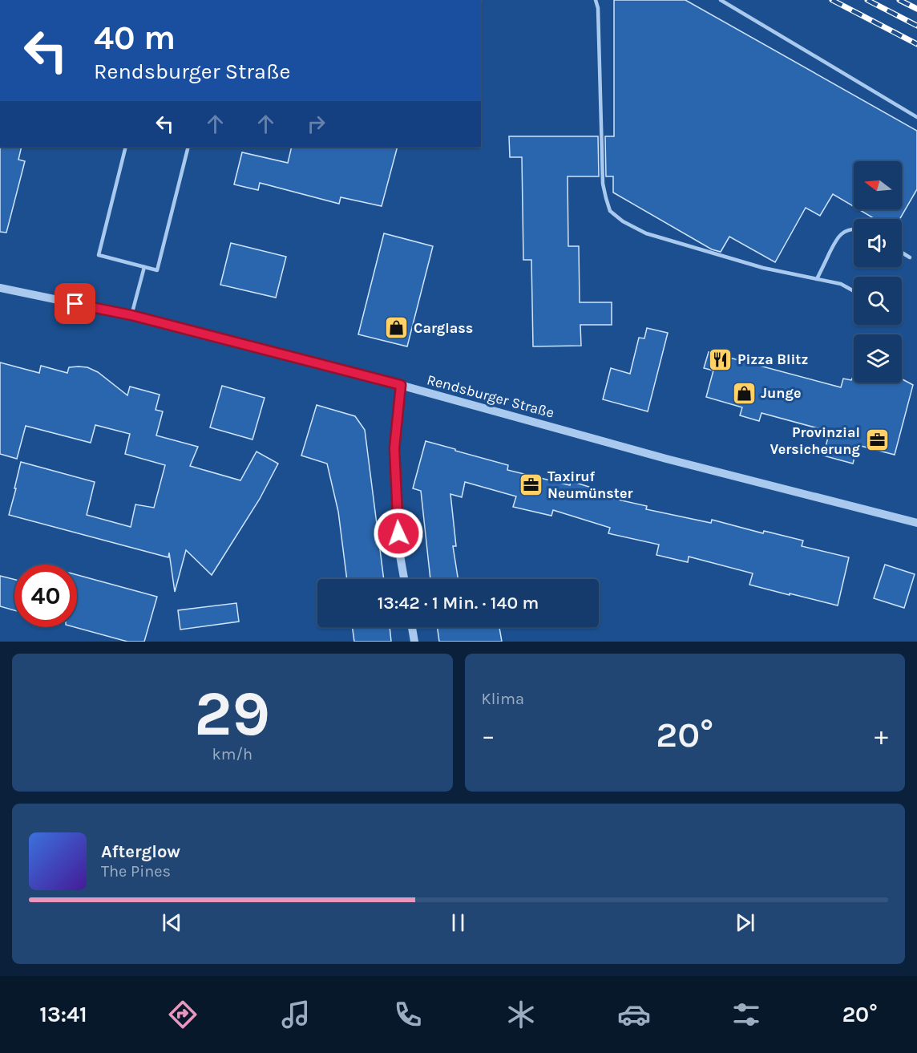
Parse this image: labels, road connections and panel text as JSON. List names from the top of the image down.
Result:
{
  "streets": {
    "street": ["Rendsburger Straße"]
  },
  "places": {
    "shop": ["Carglass", "Junge"],
    "restaurant": ["Pizza Blitz"],
    "office": ["Provinzial Versicherung", "Taxiruf Neumünster"]
  },
  "north": "left",
  "page": {
    "turn": ["40 m", "Rendsburger Straße"],
    "limit": "40",
    "trip": "13:42 · 1 Min. · 140 m",
    "tile": [
      ["29", "km/h"],
      "Klima"
    ],
    "heat": ["−", "20°", "+"],
    "song": ["Afterglow", "The Pines"],
    "tabs": ["13:41", "20°"]
  }
}
